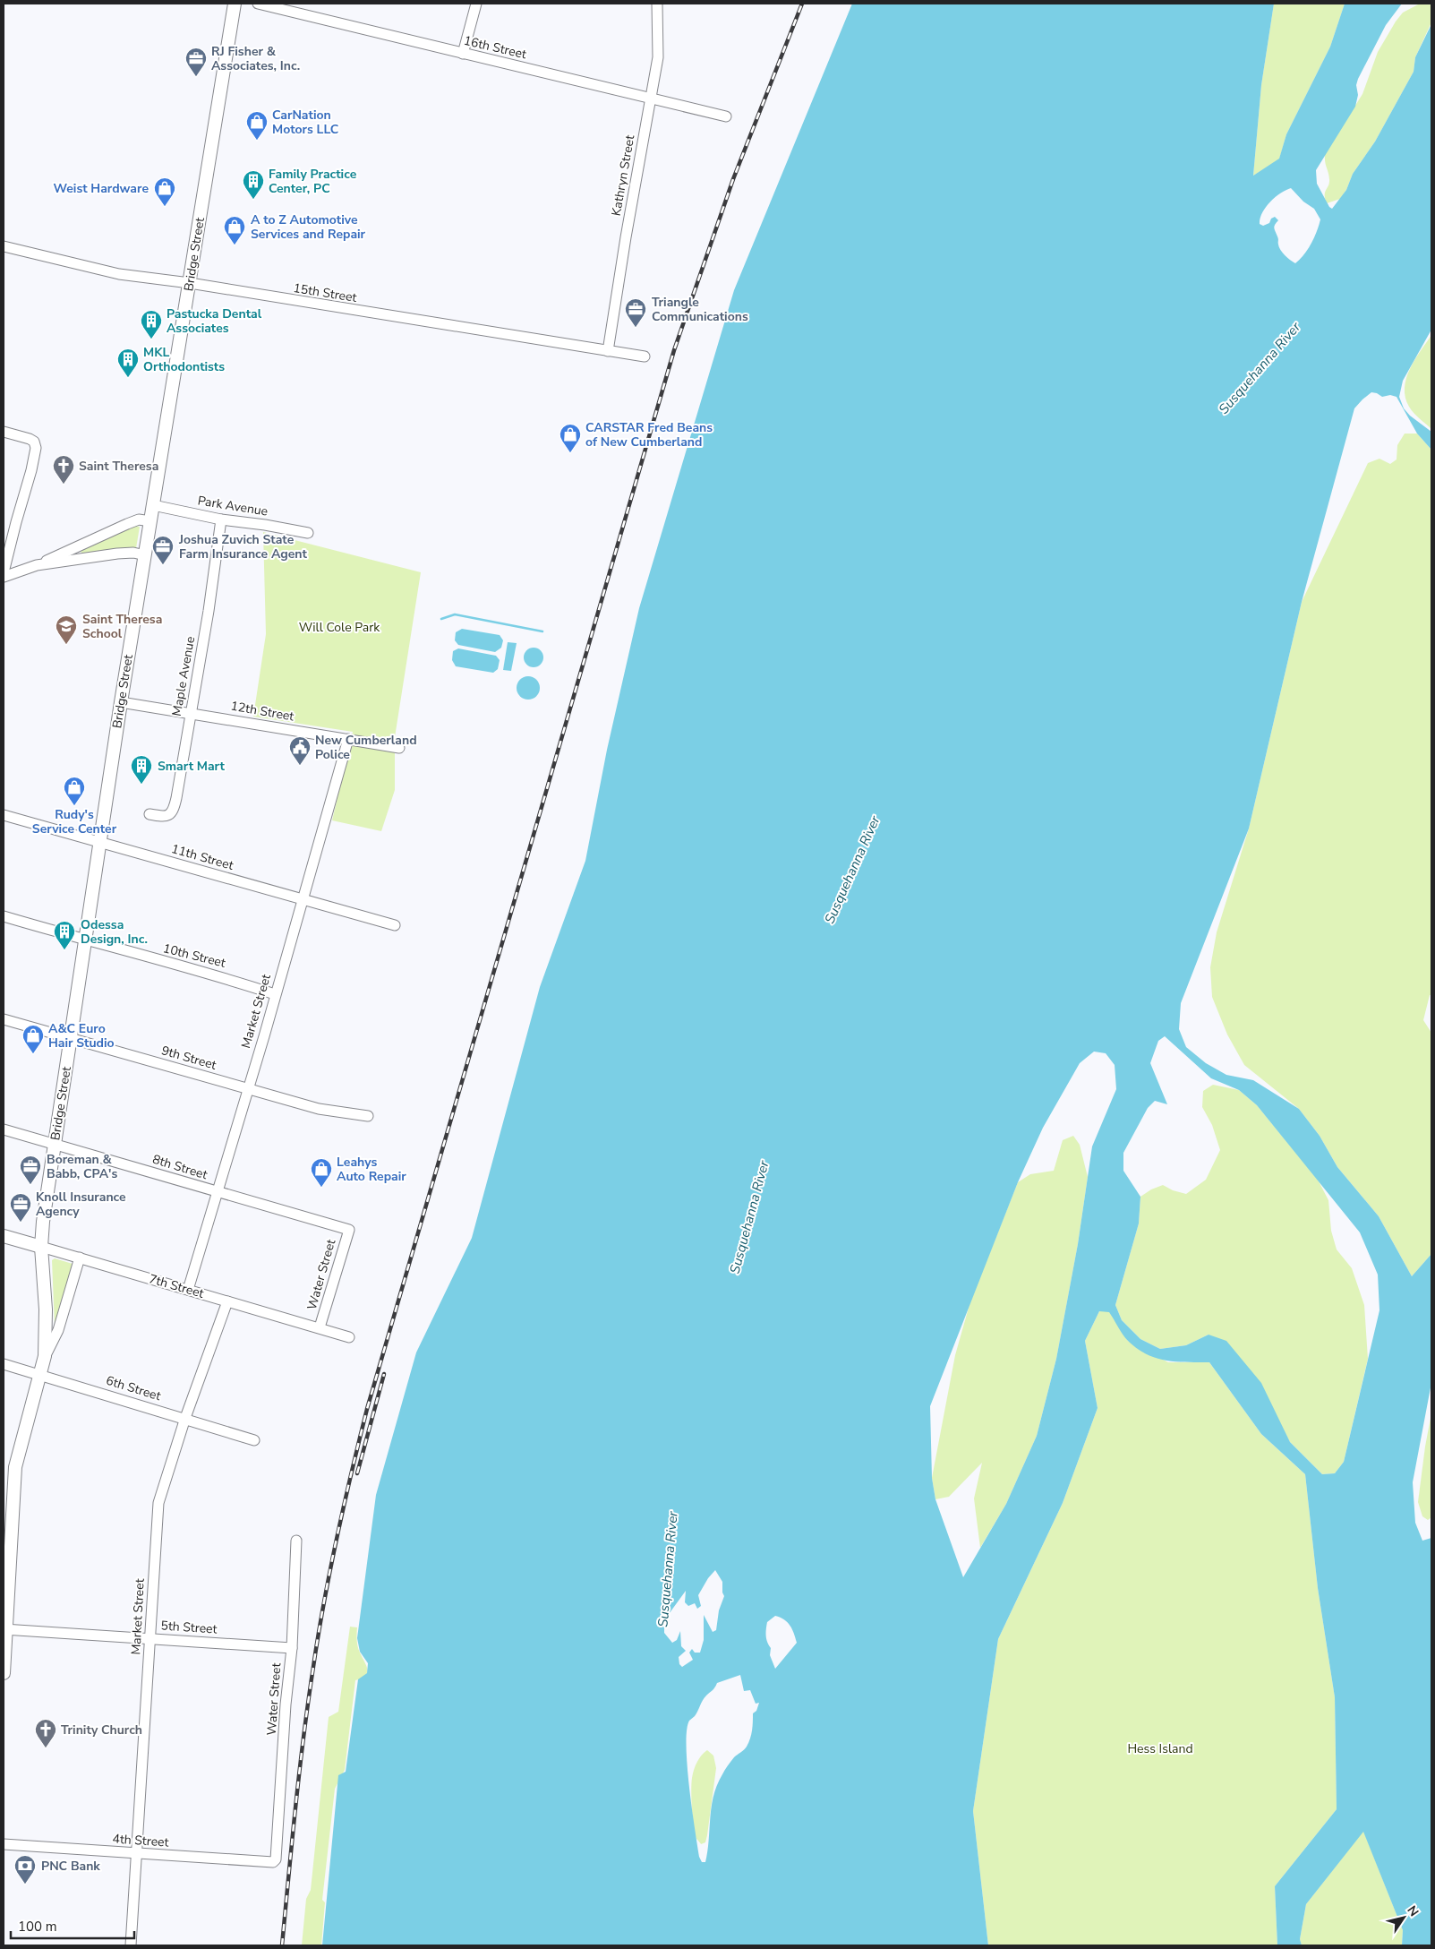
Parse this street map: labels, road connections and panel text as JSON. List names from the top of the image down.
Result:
{
  "streets": {
    "main road": ["Bridge Street", "7th Street"],
    "street": [
      "16th Street",
      "Kathryn Street",
      "15th Street",
      "Park Avenue",
      "Maple Avenue",
      "12th Street",
      "11th Street",
      "10th Street",
      "Market Street",
      "9th Street",
      "8th Street",
      "Water Street",
      "6th Street",
      "5th Street",
      "4th Street"
    ]
  },
  "crossings": [
    ["16th Street", "Kathryn Street"],
    ["Kathryn Street", "15th Street"],
    ["Bridge Street", "15th Street"],
    ["Bridge Street", "Park Avenue"],
    ["Bridge Street", "12th Street"],
    ["Bridge Street", "11th Street"],
    ["Bridge Street", "10th Street"],
    ["Bridge Street", "9th Street"],
    ["Bridge Street", "8th Street"],
    ["Bridge Street", "7th Street"],
    ["Bridge Street", "6th Street"],
    ["Bridge Street", "5th Street"],
    ["Park Avenue", "Maple Avenue"],
    ["Maple Avenue", "12th Street"],
    ["12th Street", "Market Street"],
    ["11th Street", "Market Street"],
    ["10th Street", "Market Street"],
    ["Market Street", "9th Street"],
    ["Market Street", "8th Street"],
    ["Market Street", "7th Street"],
    ["Market Street", "6th Street"],
    ["Market Street", "5th Street"],
    ["Market Street", "4th Street"],
    ["8th Street", "Water Street"],
    ["Water Street", "7th Street"],
    ["Water Street", "5th Street"],
    ["Water Street", "4th Street"]
  ],
  "water": ["Susquehanna River"],
  "parks": ["Will Cole Park", "Hess Island"],
  "places": {
    "office": [
      "RJ Fisher & Associates, Inc.",
      "Triangle Communications",
      "Joshua Zuvich State Farm Insurance Agent",
      "Boreman & Babb, CPA's",
      "Knoll Insurance Agency"
    ],
    "shop": [
      "CarNation Motors LLC",
      "Weist Hardware",
      "A to Z Automotive Services and Repair",
      "CARSTAR Fred Beans of New Cumberland",
      "Rudy's Service Center",
      "A&C Euro Hair Studio",
      "Leahys Auto Repair"
    ],
    "building": [
      "Family Practice Center, PC",
      "Pastucka Dental Associates",
      "MKL Orthodontists",
      "Smart Mart",
      "Odessa Design, Inc."
    ],
    "church": ["Saint Theresa", "Trinity Church"],
    "school or university": ["Saint Theresa School"],
    "public building": ["New Cumberland Police"],
    "bank": ["PNC Bank"]
  },
  "scale_bar": "100 m",
  "north": "top right"
}
